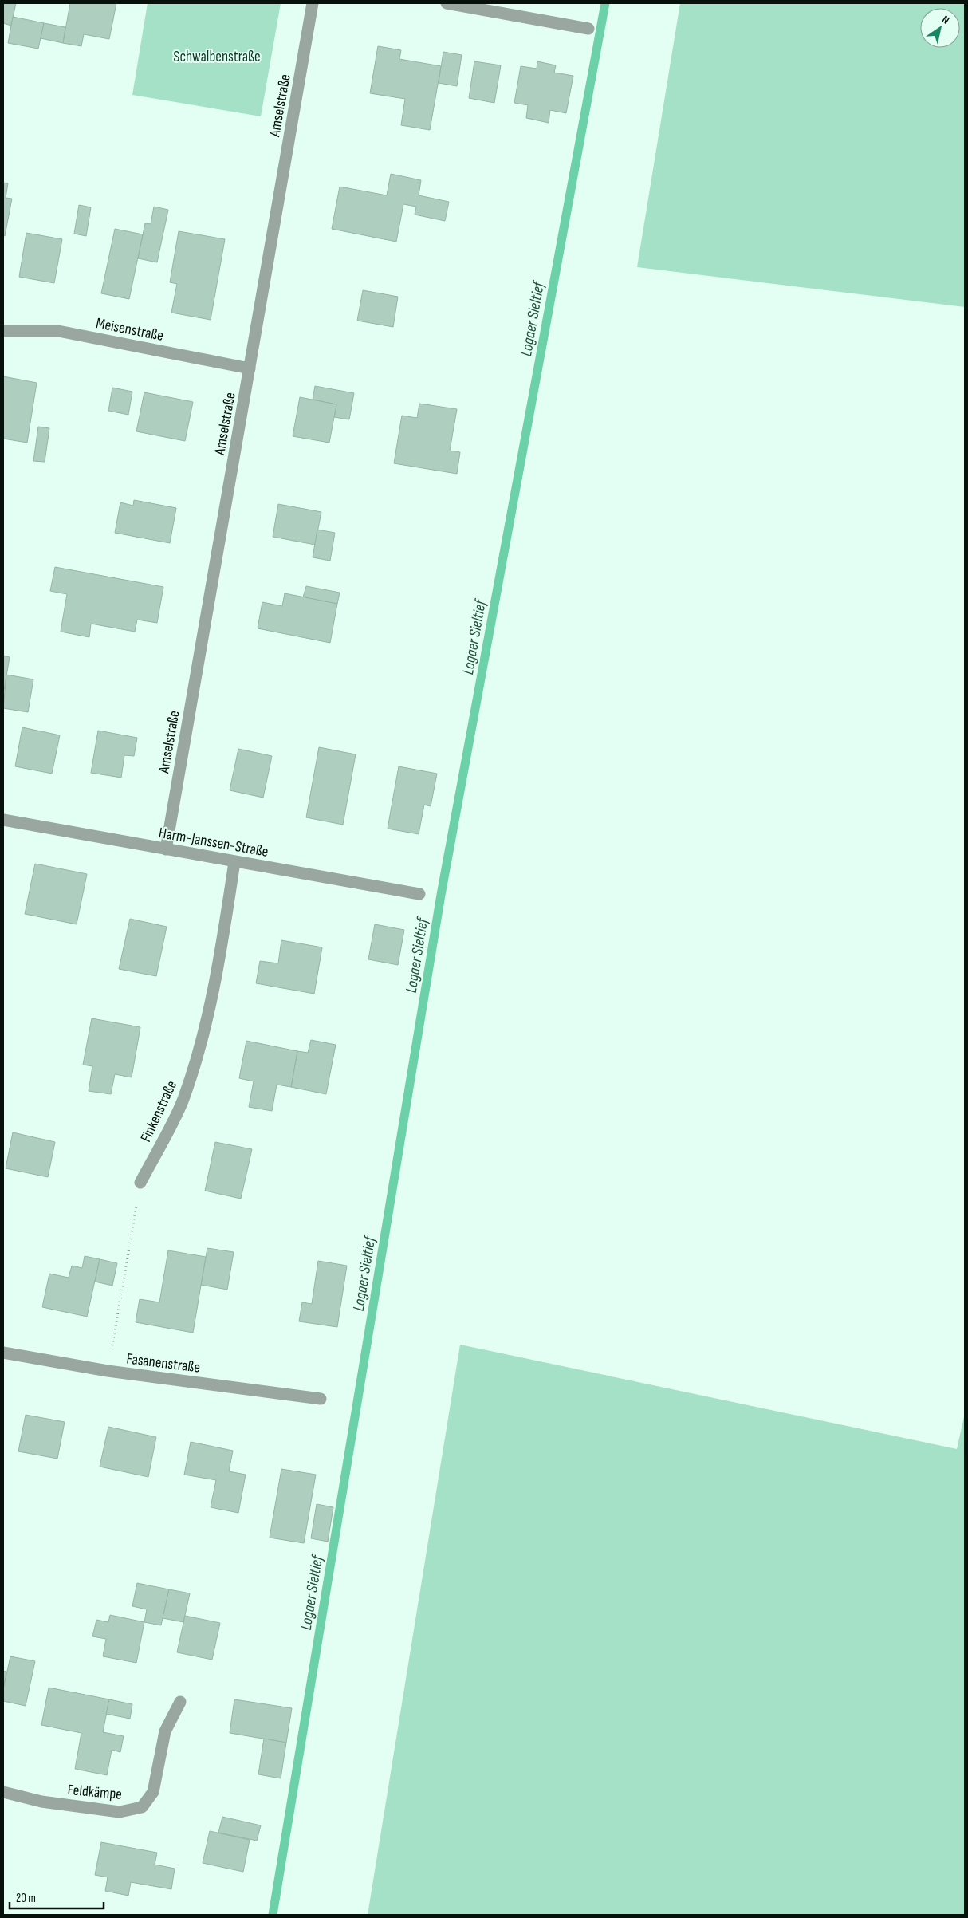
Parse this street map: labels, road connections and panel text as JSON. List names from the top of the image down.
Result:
{
  "streets": {
    "street": [
      "Amselstraße",
      "Meisenstraße",
      "Harm-Janssen-Straße",
      "Finkenstraße",
      "Fasanenstraße",
      "Feldkämpe"
    ]
  },
  "crossings": [
    ["Amselstraße", "Meisenstraße"],
    ["Amselstraße", "Harm-Janssen-Straße"],
    ["Harm-Janssen-Straße", "Finkenstraße"]
  ],
  "water": ["Logaer Sieltief"],
  "parks": ["Schwalbenstraße"],
  "scale_bar": "20 m",
  "north": "top right"
}
